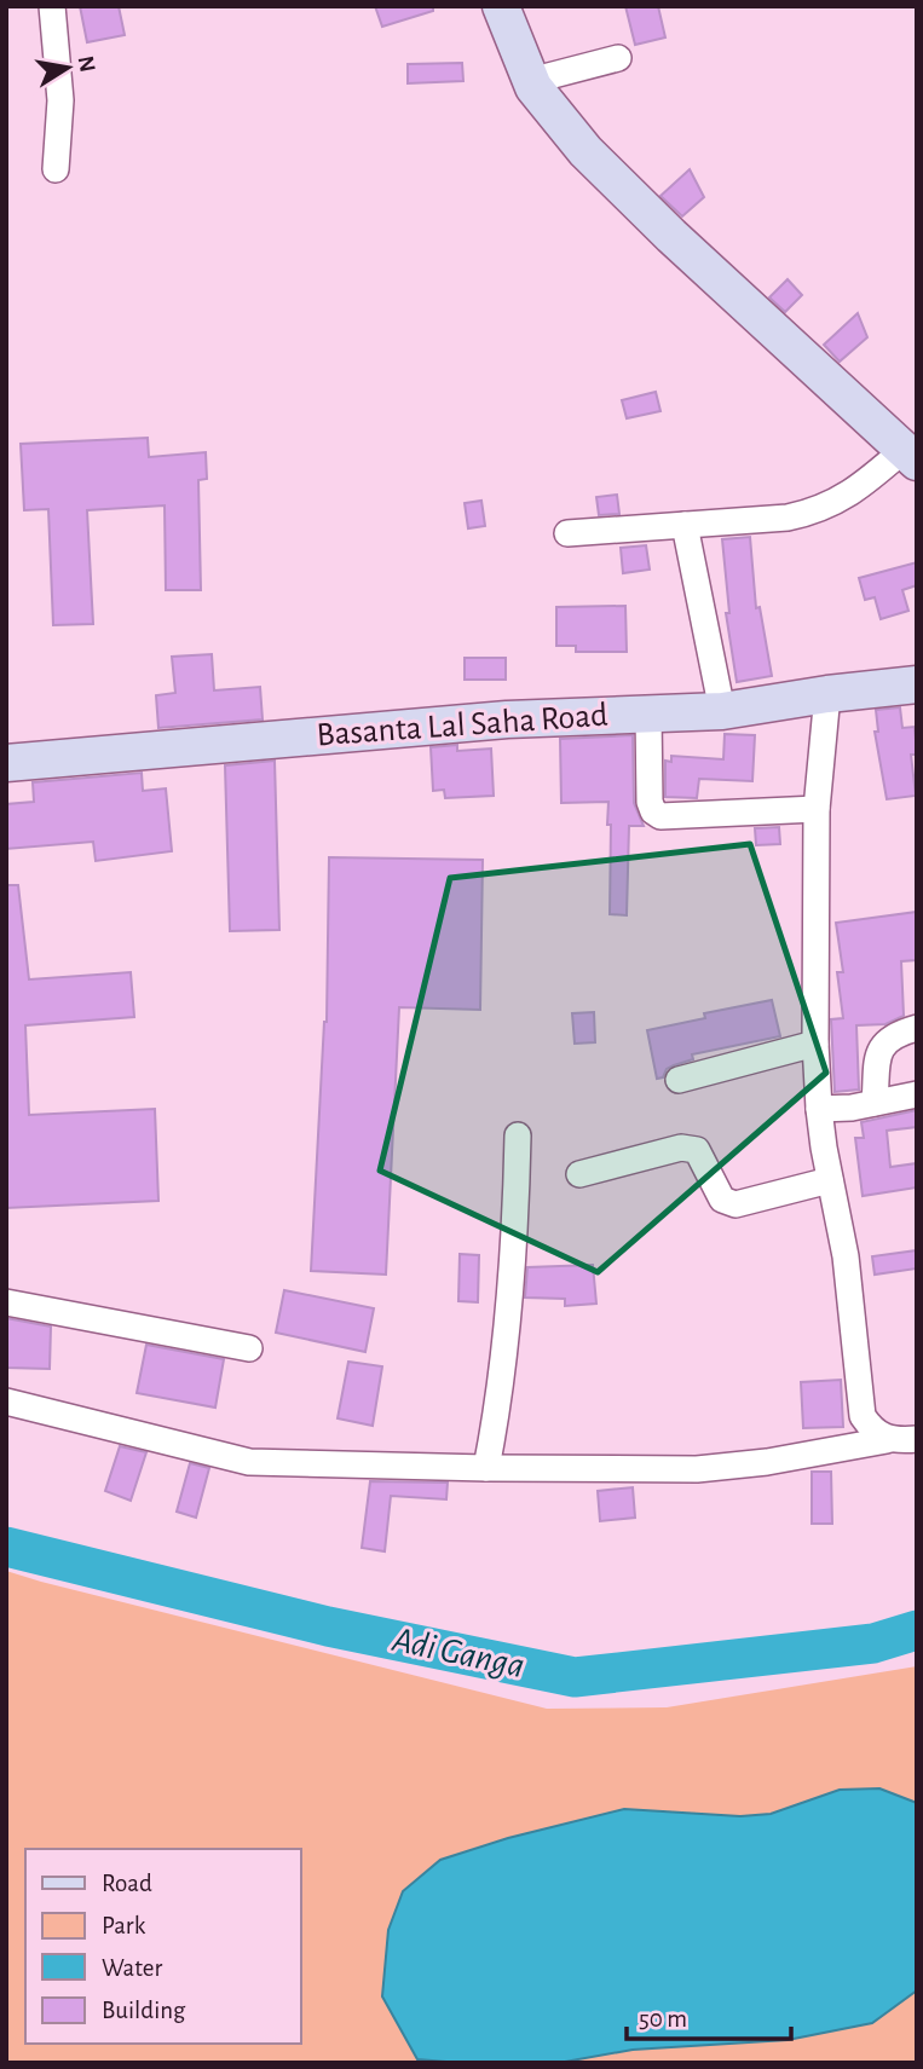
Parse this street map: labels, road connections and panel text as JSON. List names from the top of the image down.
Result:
{
  "streets": {
    "main road": ["Basanta Lal Saha Road"]
  },
  "water": ["Adi Ganga"],
  "legend": [
    "Road",
    "Park",
    "Water",
    "Building"
  ],
  "scale_bar": "50 m",
  "north": "right"
}
